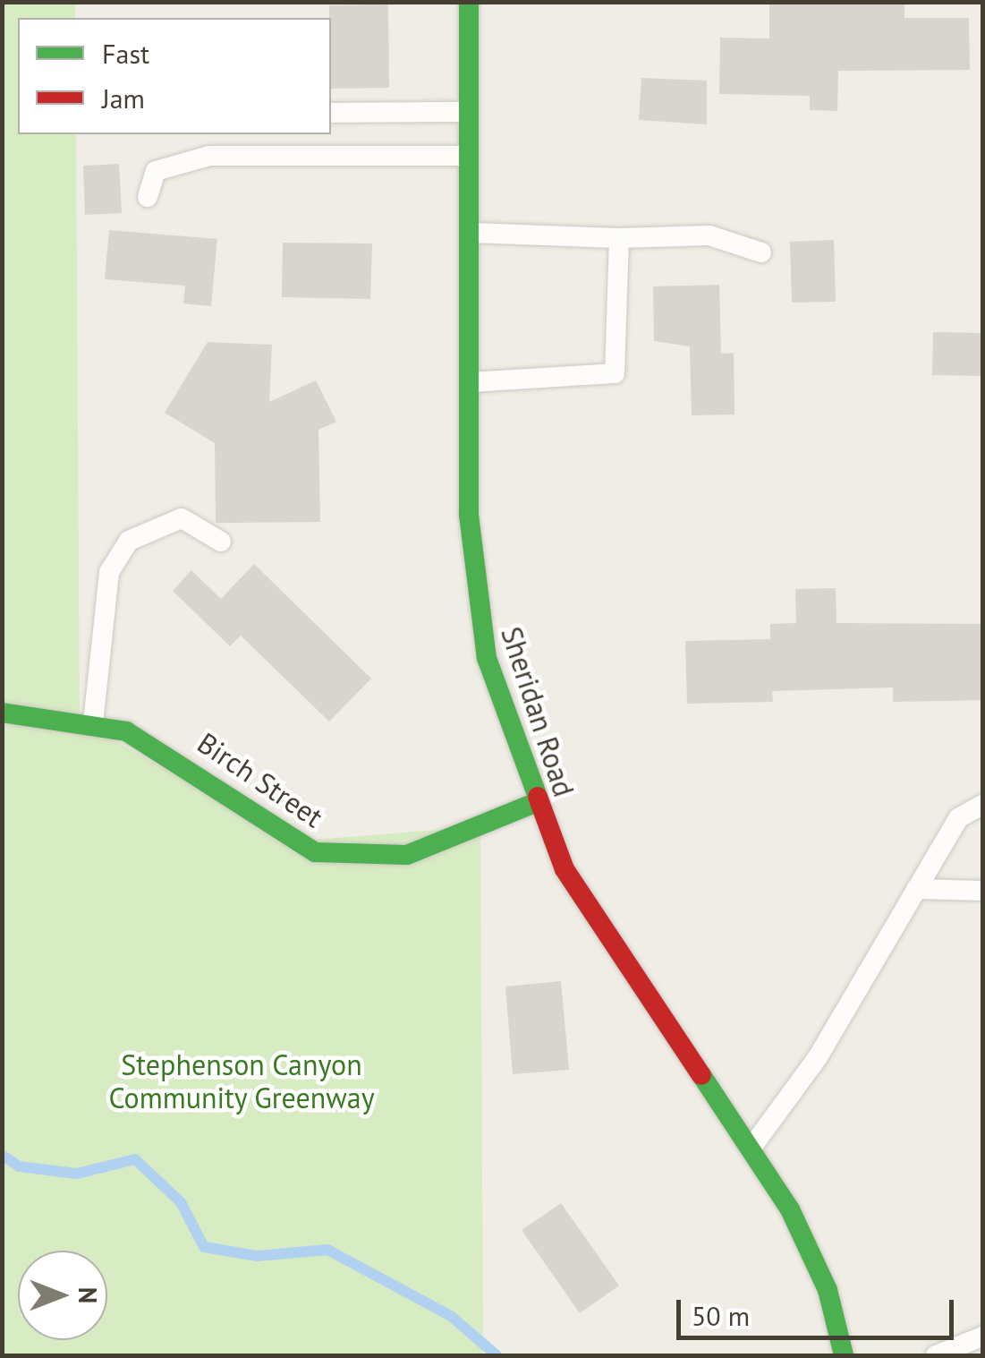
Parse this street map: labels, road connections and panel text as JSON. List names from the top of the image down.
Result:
{
  "streets": {
    "main road": ["Sheridan Road", "Birch Street"]
  },
  "crossings": [
    ["Sheridan Road", "Birch Street"]
  ],
  "parks": ["Stephenson Canyon Community Greenway"],
  "legend": ["Fast", "Jam"],
  "scale_bar": "50 m",
  "north": "right"
}
